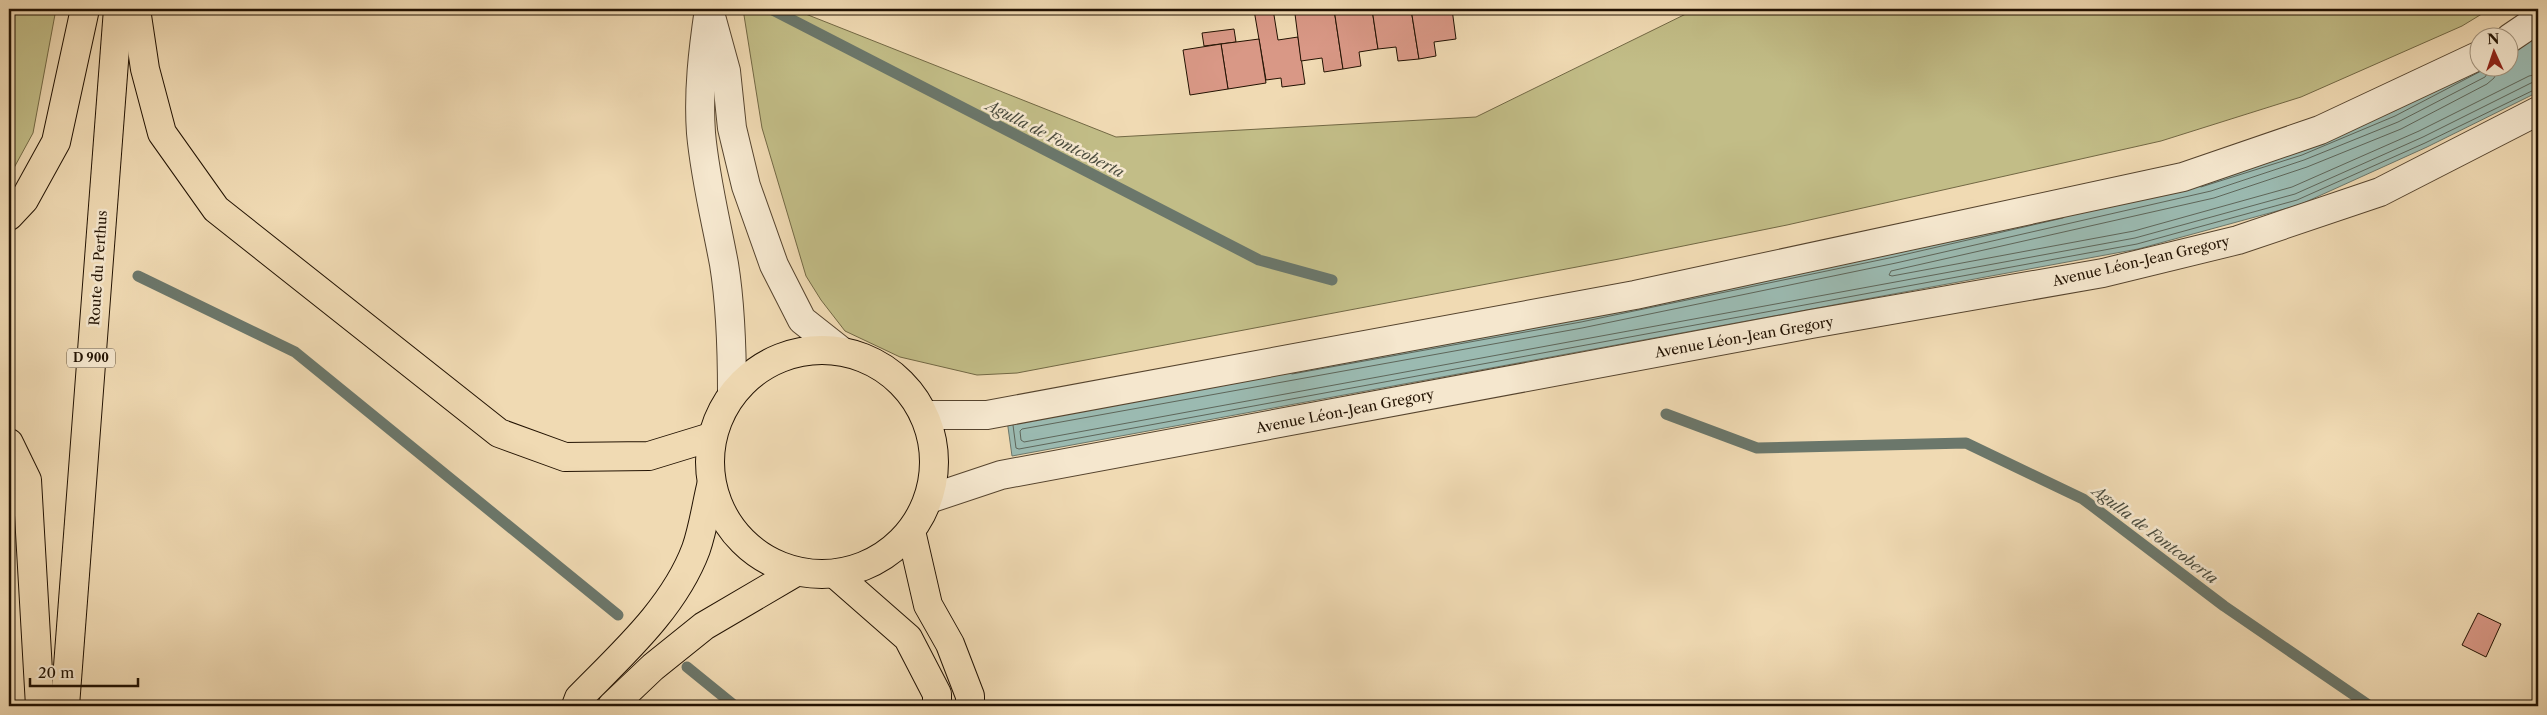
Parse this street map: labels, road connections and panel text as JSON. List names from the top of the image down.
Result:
{
  "streets": {
    "main road": ["Route du Perthus", "D 900"],
    "street": ["Avenue Léon-Jean Gregory"]
  },
  "water": ["Agulla de Fontcoberta"],
  "scale_bar": "20 m",
  "north": "top"
}
